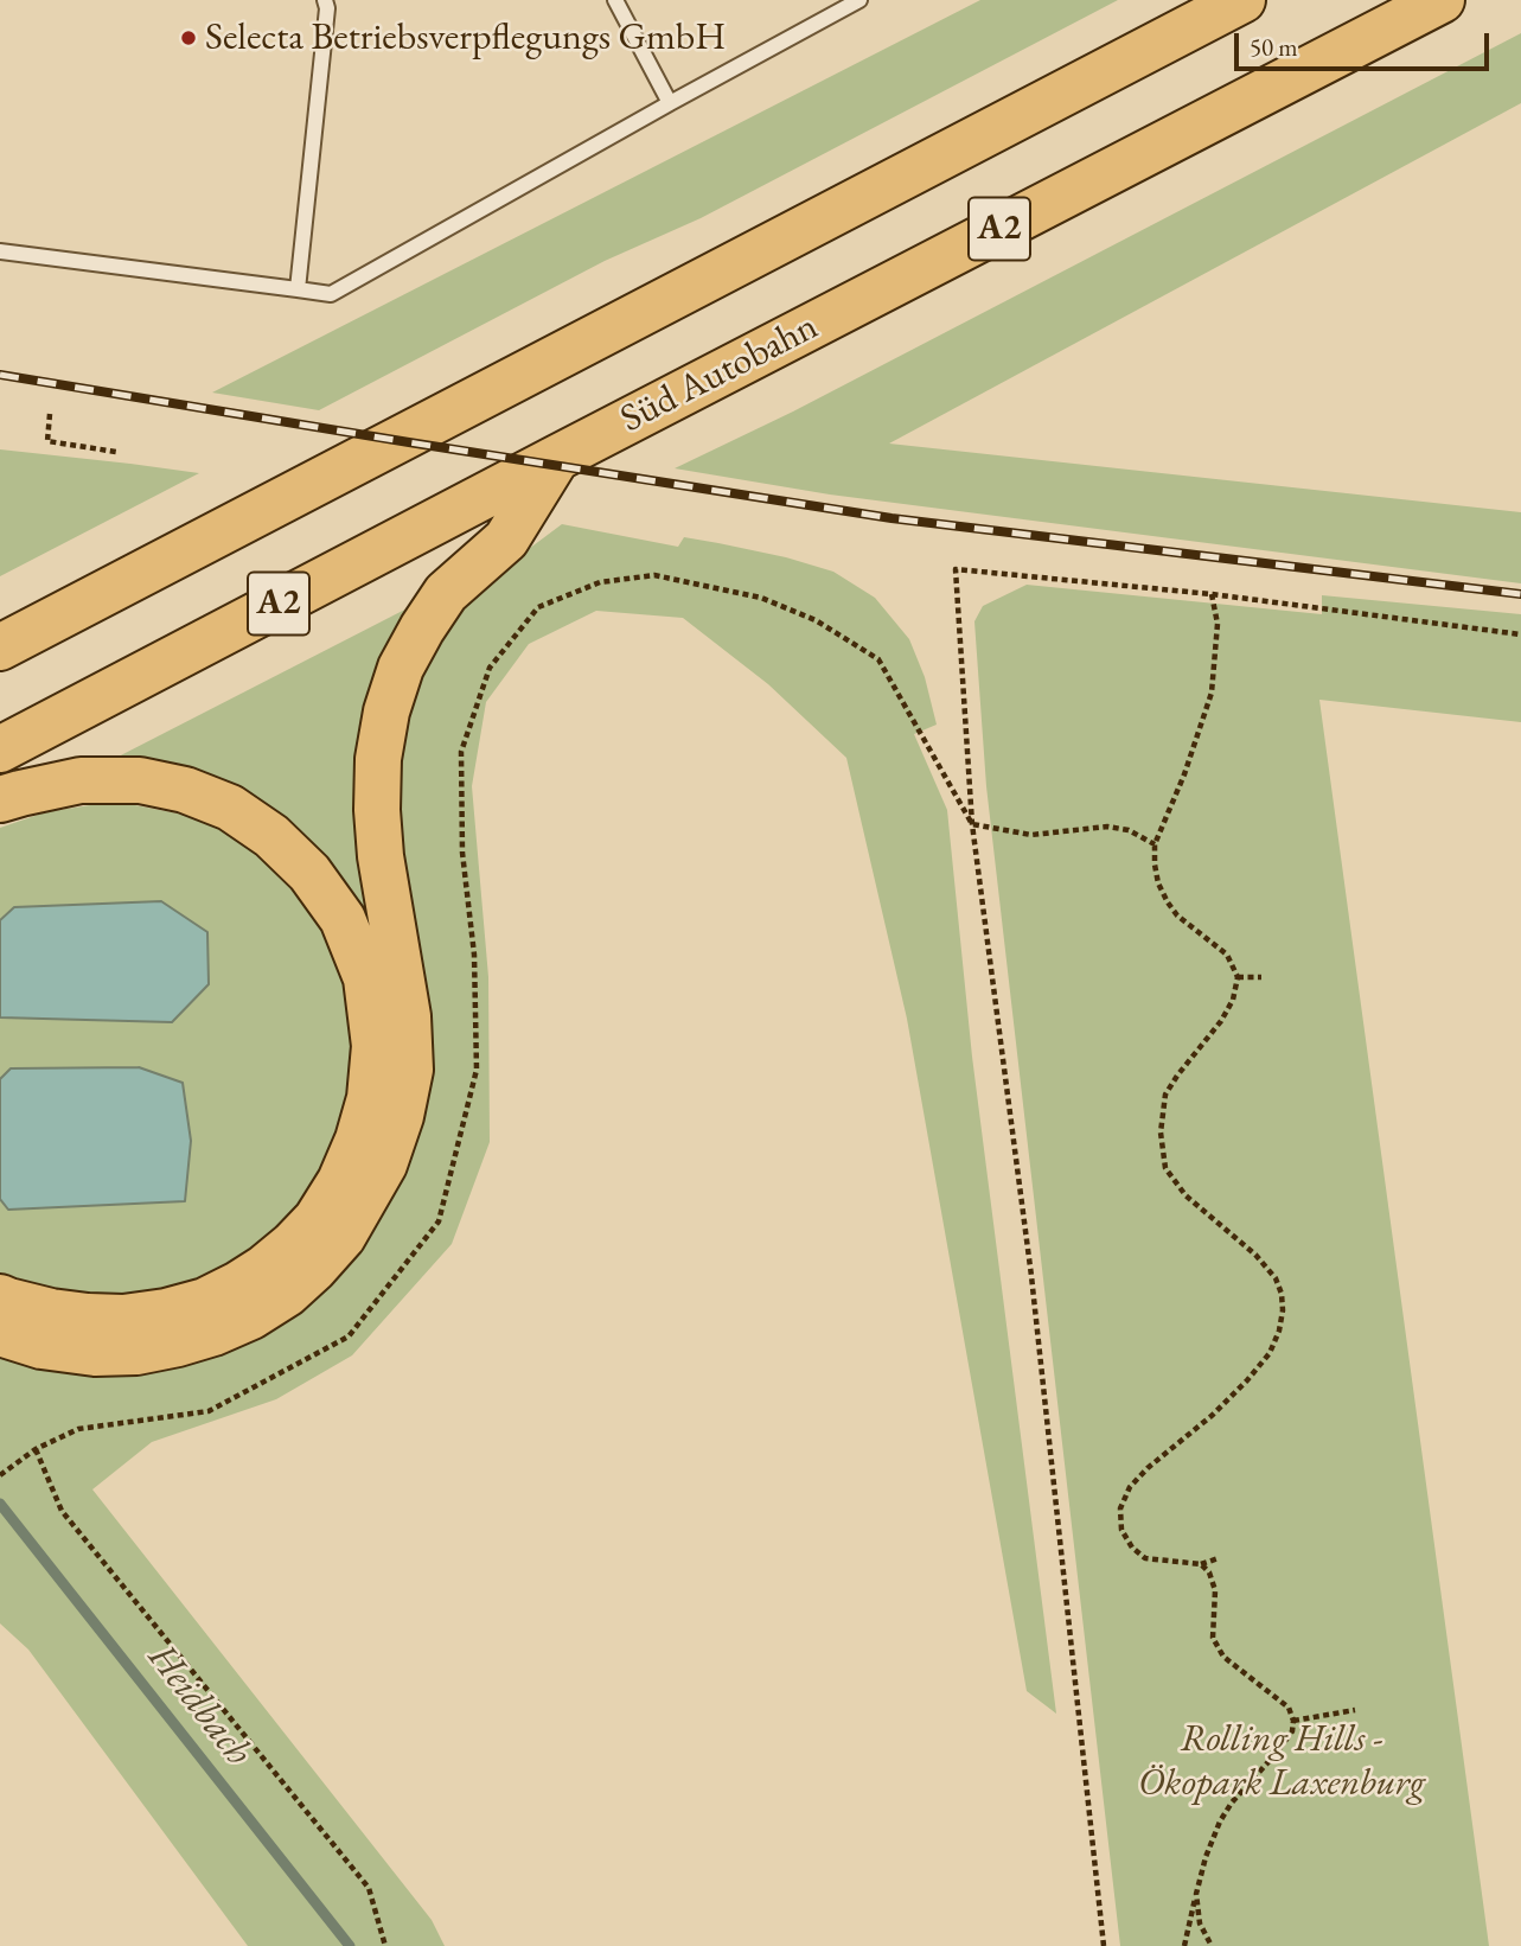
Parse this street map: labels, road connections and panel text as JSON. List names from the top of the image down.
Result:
{
  "streets": {
    "highway": ["A2", "Süd Autobahn"]
  },
  "water": ["Heidbach"],
  "parks": ["Rolling Hills - Ökopark Laxenburg"],
  "places": ["Selecta Betriebsverpflegungs GmbH"],
  "scale_bar": "50 m"
}
